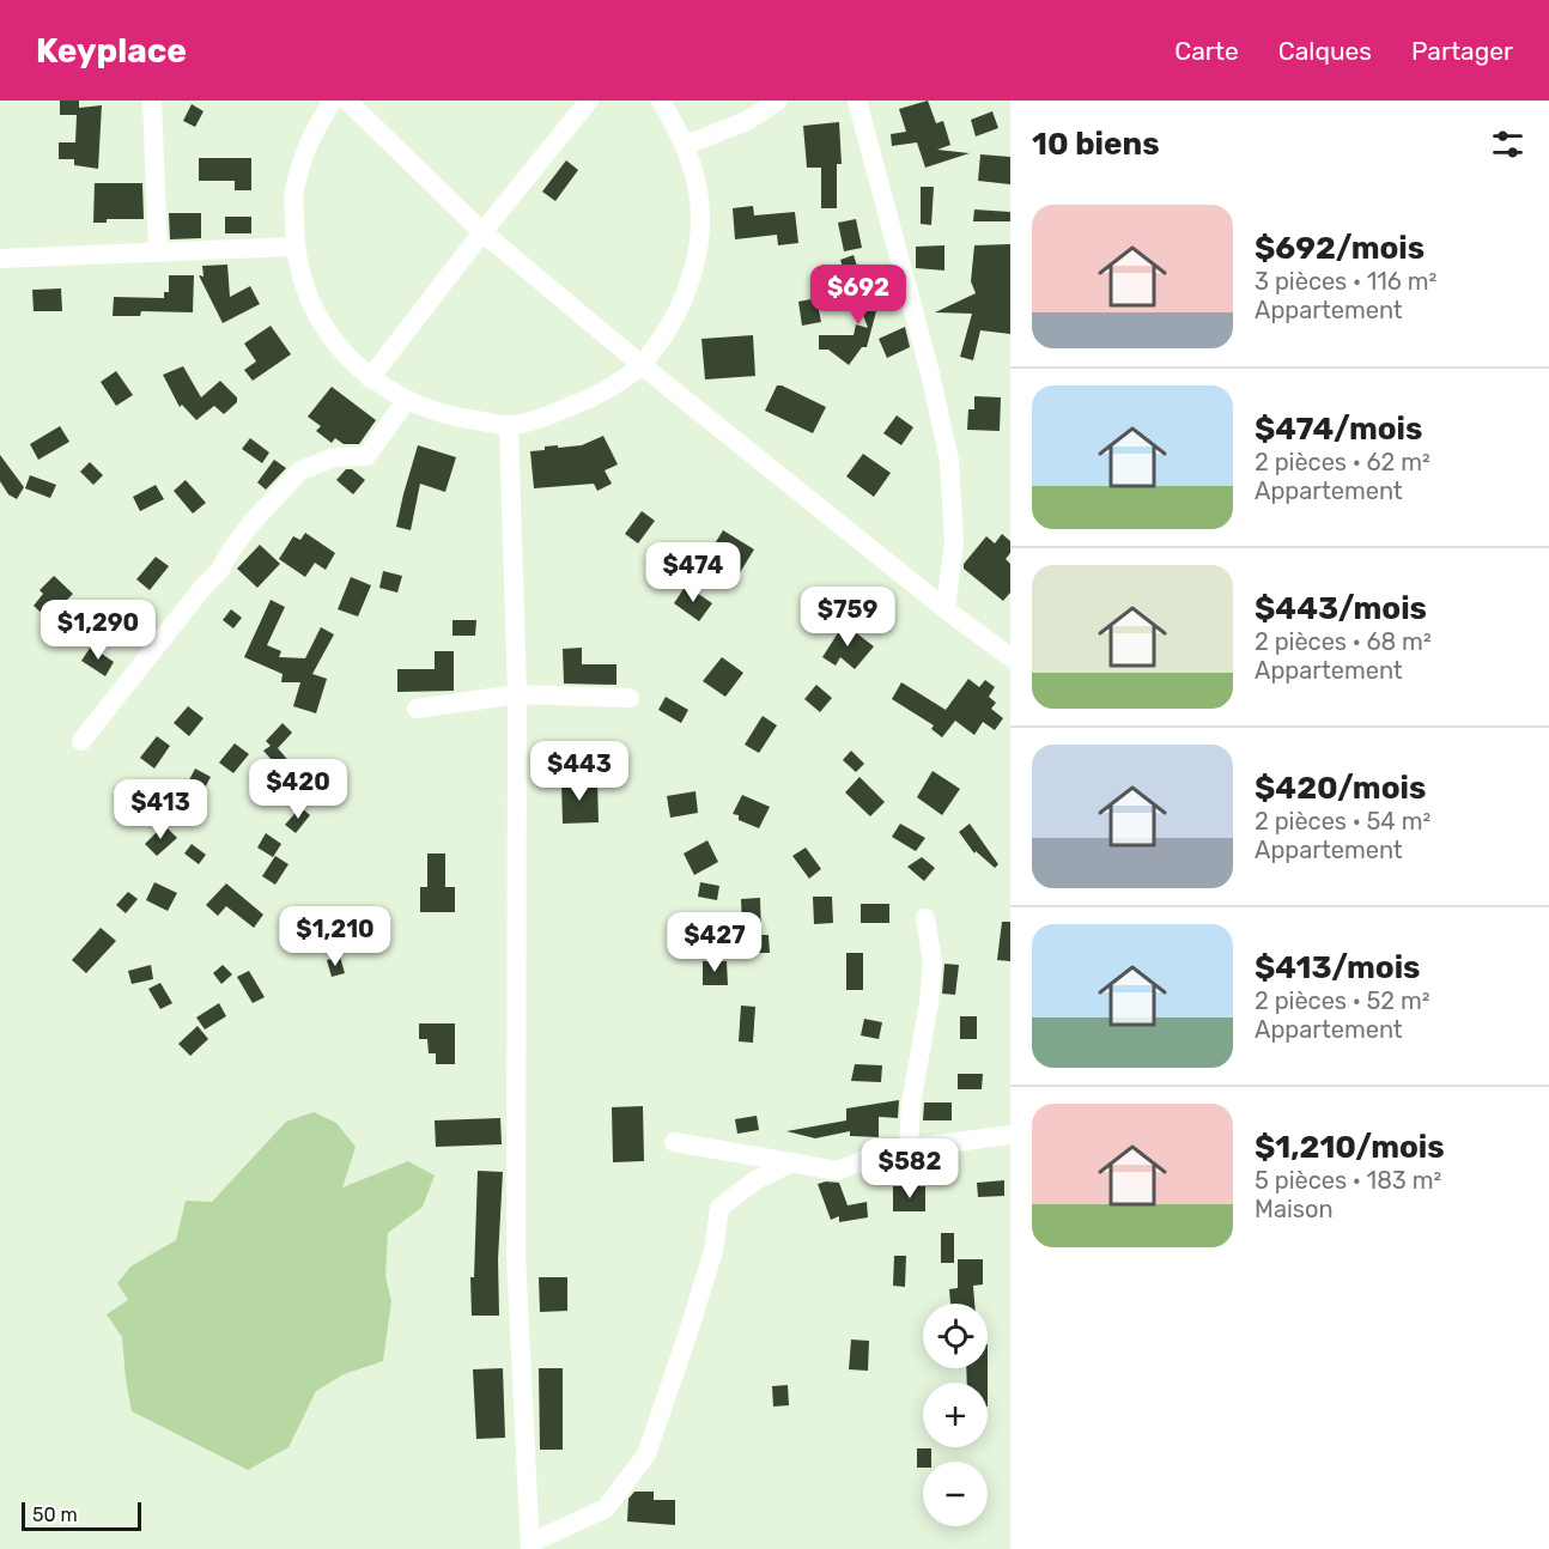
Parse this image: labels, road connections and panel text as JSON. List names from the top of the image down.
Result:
{
  "scale_bar": "50 m",
  "page": {
    "header": "Keyplace",
    "nav": ["Carte", "Calques", "Partager"],
    "heading": "10 biens",
    "list": [
      {
        "name": "$692/mois",
        "note": "3 pièces · 116 m² · Appartement"
      },
      {
        "name": "$474/mois",
        "note": "2 pièces · 62 m² · Appartement"
      },
      {
        "name": "$443/mois",
        "note": "2 pièces · 68 m² · Appartement"
      },
      {
        "name": "$420/mois",
        "note": "2 pièces · 54 m² · Appartement"
      },
      {
        "name": "$413/mois",
        "note": "2 pièces · 52 m² · Appartement"
      },
      {
        "name": "$1,210/mois",
        "note": "5 pièces · 183 m² · Maison"
      }
    ],
    "price": [
      "$692",
      "$474",
      "$759",
      "$1,290",
      "$443",
      "$420",
      "$413",
      "$1,210",
      "$427",
      "$582"
    ],
    "map_buttons": ["+", "−"],
    "scale": "50 m"
  }
}
